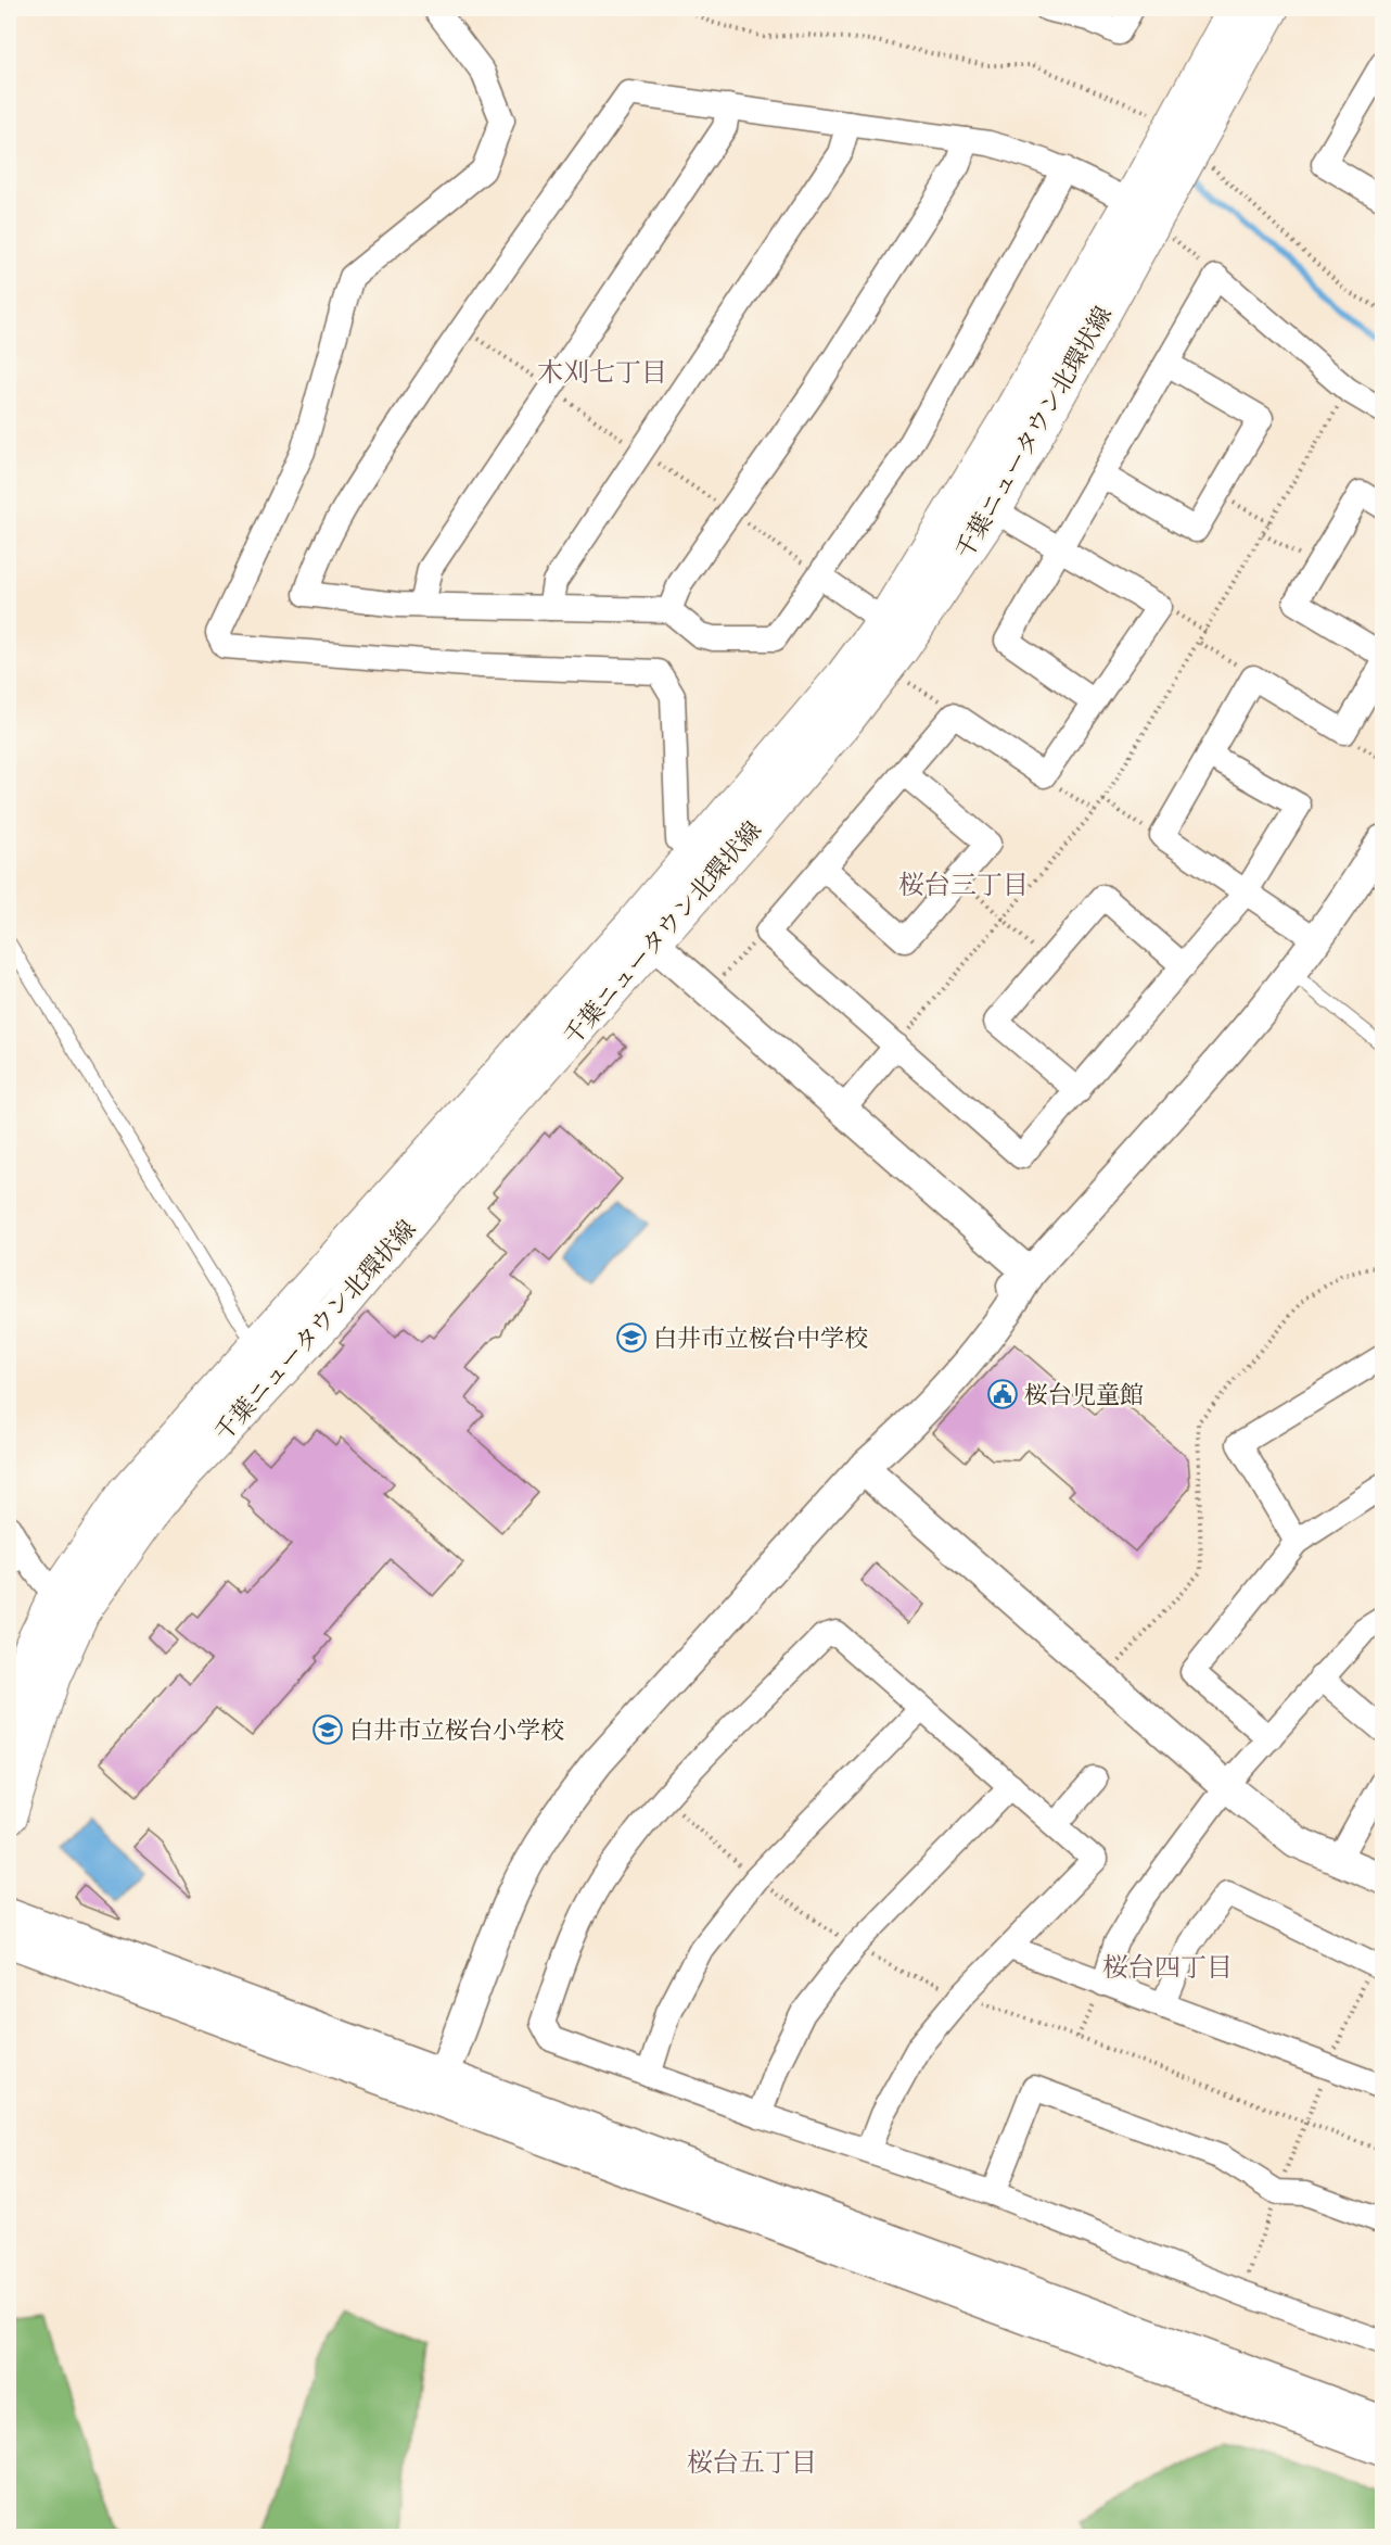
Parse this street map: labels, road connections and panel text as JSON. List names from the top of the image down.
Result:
{
  "streets": {
    "main road": ["千葉ニュータウン北環状線"]
  },
  "districts": [
    "木刈七丁目",
    "桜台三丁目",
    "桜台四丁目",
    "桜台五丁目"
  ],
  "places": {
    "school or university": ["白井市立桜台中学校", "白井市立桜台小学校"],
    "public building": ["桜台児童館"]
  }
}
